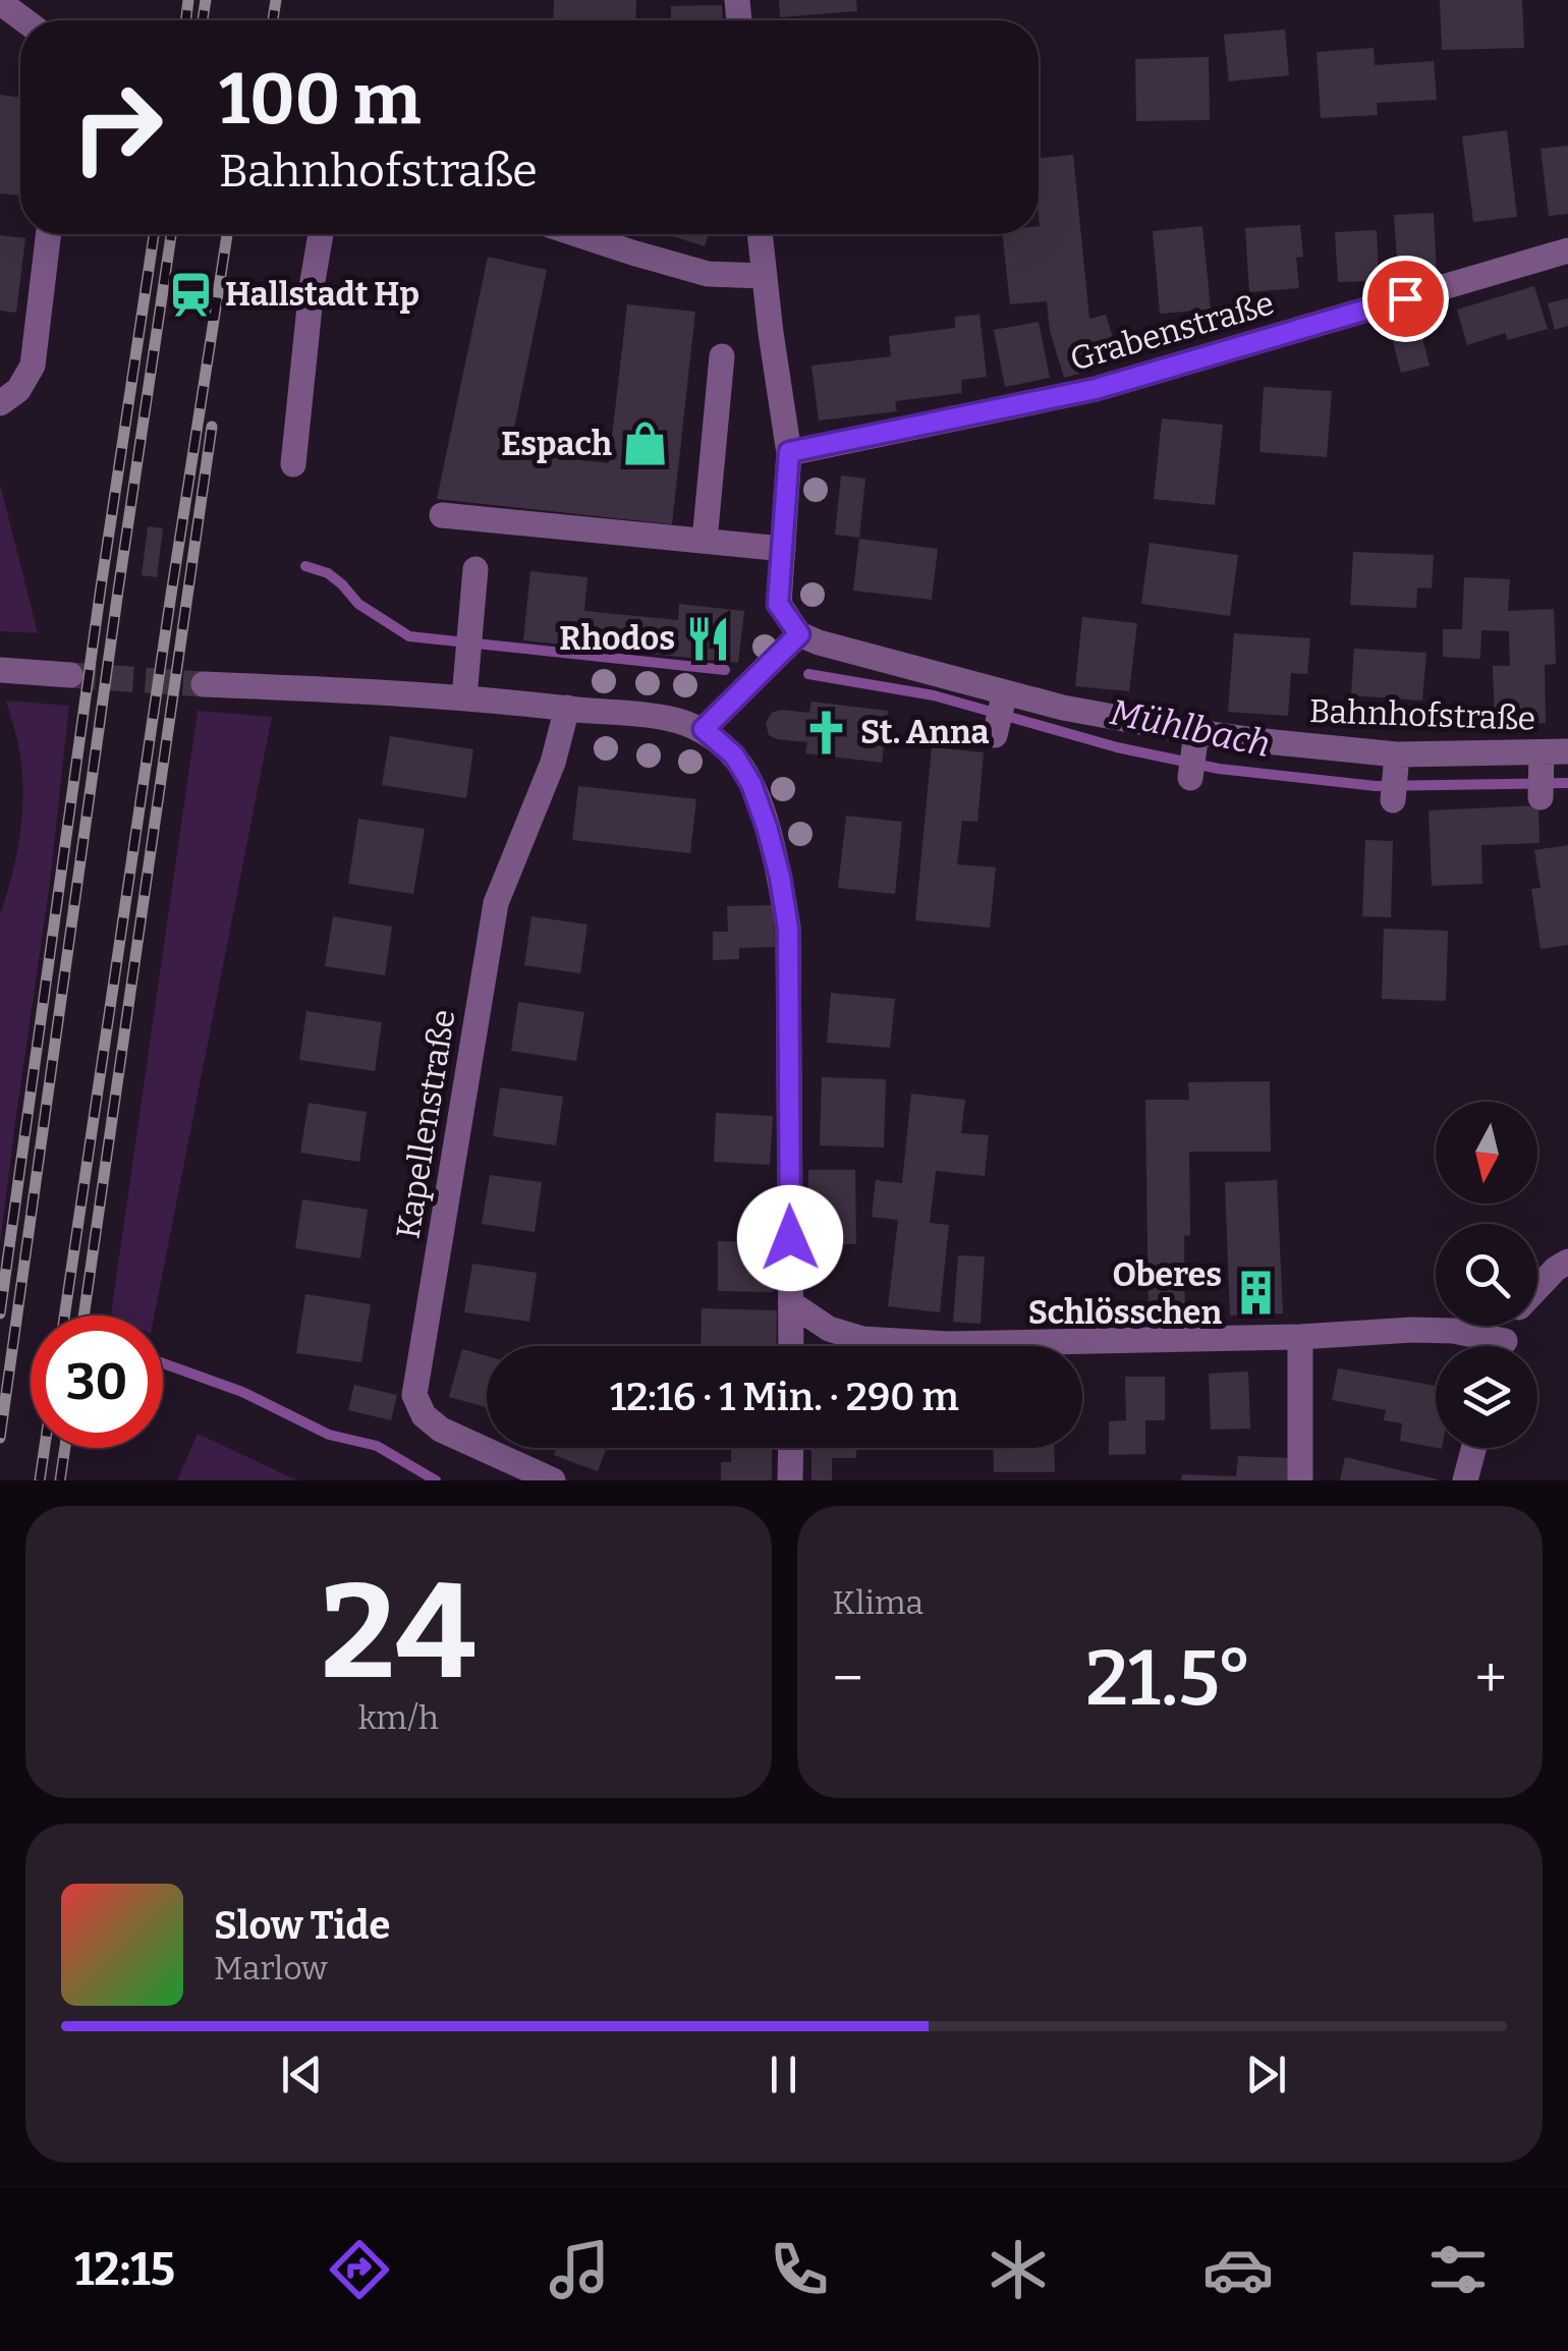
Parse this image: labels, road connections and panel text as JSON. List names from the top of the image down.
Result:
{
  "streets": {
    "street": ["Grabenstraße", "Bahnhofstraße", "Kapellenstraße"]
  },
  "water": ["Mühlbach"],
  "places": {
    "station": ["Hallstadt Hp"],
    "shop": ["Espach"],
    "restaurant": ["Rhodos"],
    "church": ["St. Anna"],
    "building": ["Oberes Schlösschen"]
  },
  "north": "bottom",
  "page": {
    "turn": ["100 m", "Bahnhofstraße"],
    "limit": "30",
    "trip": "12:16 · 1 Min. · 290 m",
    "tile": [
      ["24", "km/h"],
      "Klima"
    ],
    "heat": ["−", "21.5°", "+"],
    "song": ["Slow Tide", "Marlow"],
    "tabs": "12:15"
  }
}
